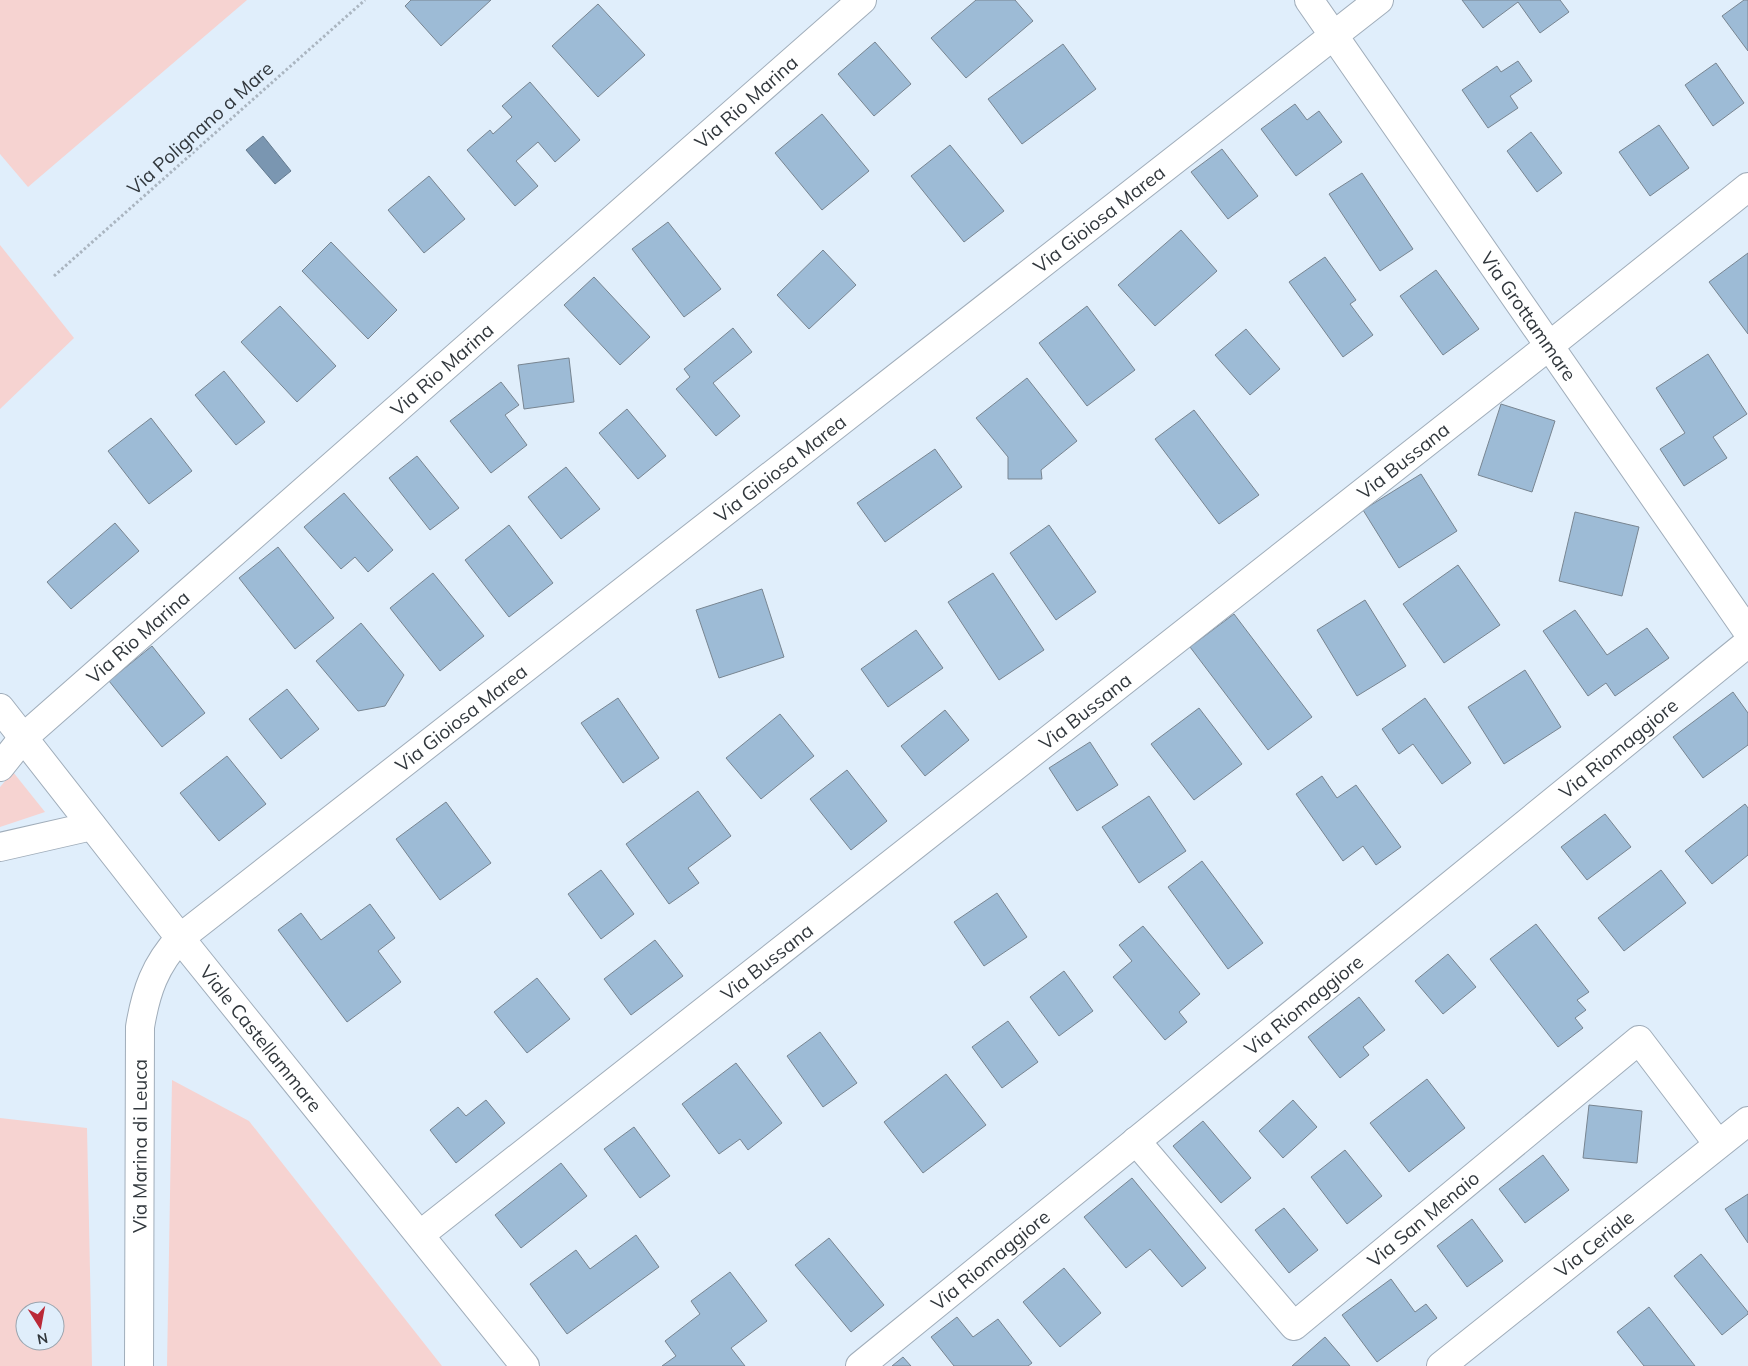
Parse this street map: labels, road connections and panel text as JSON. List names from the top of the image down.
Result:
{
  "streets": {
    "street": [
      "Via Rio Marina",
      "Via Gioiosa Marea",
      "Via Grottammare",
      "Via Bussana",
      "Via Riomaggiore",
      "Viale Castellammare",
      "Via Marina di Leuca",
      "Via San Menaio",
      "Via Ceriale"
    ],
    "path": ["Via Polignano a Mare"]
  },
  "crossings": [
    ["Via Rio Marina", "Viale Castellammare"],
    ["Via Gioiosa Marea", "Via Grottammare"],
    ["Via Gioiosa Marea", "Viale Castellammare"],
    ["Via Gioiosa Marea", "Via Marina di Leuca"],
    ["Via Grottammare", "Via Bussana"],
    ["Via Bussana", "Viale Castellammare"],
    ["Via Riomaggiore", "Via San Menaio"],
    ["Viale Castellammare", "Via Marina di Leuca"],
    ["Via San Menaio", "Via Ceriale"]
  ],
  "north": "bottom"
}
